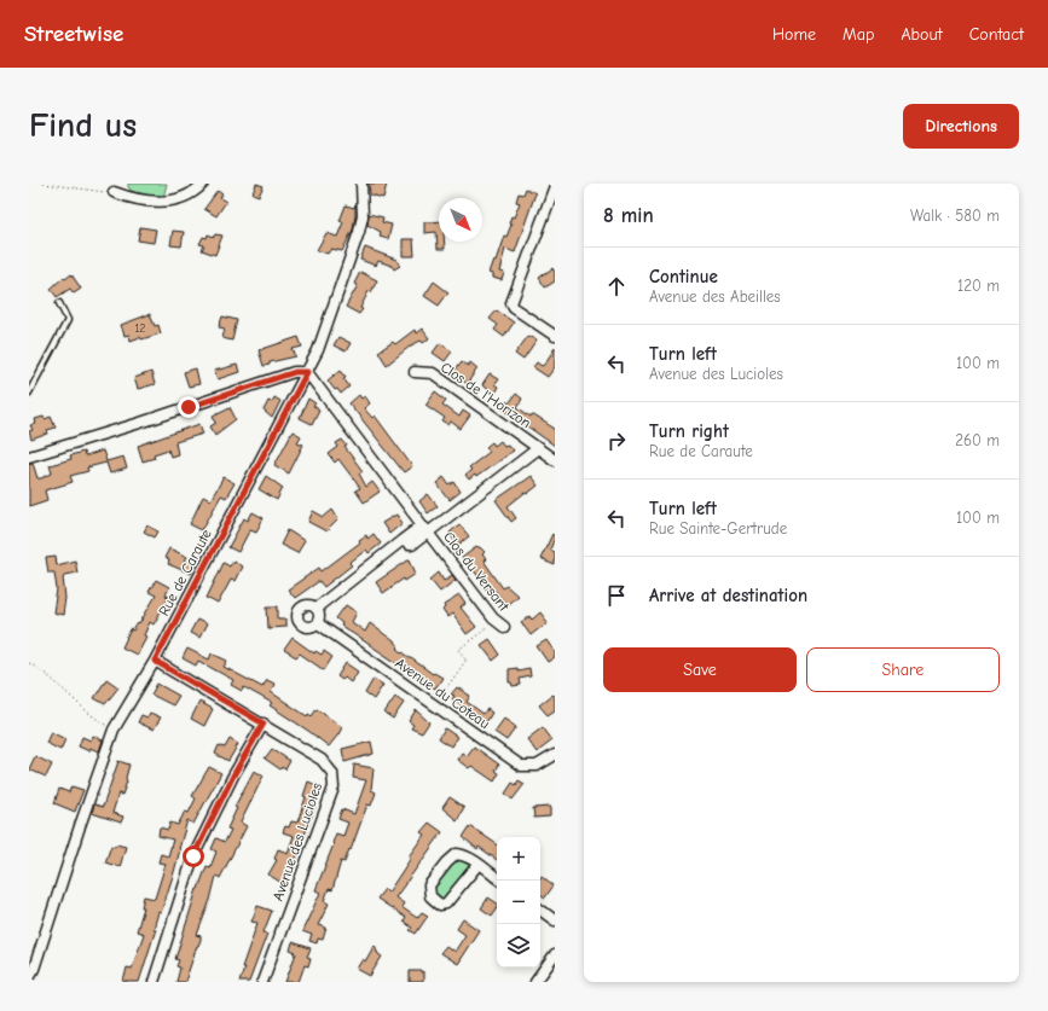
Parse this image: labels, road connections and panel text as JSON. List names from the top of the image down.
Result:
{
  "streets": {
    "street": [
      "Clos de l'Horizon",
      "Clos du Versant",
      "Rue de Caraute",
      "Avenue du Coteau",
      "Avenue des Lucioles"
    ]
  },
  "crossings": [
    ["Clos du Versant", "Rue de Caraute"],
    ["Clos du Versant", "Avenue du Coteau"],
    ["Rue de Caraute", "Avenue des Lucioles"]
  ],
  "house_numbers": ["12"],
  "north": "bottom right",
  "page": {
    "header": "Streetwise",
    "nav": [
      "Home",
      "Map",
      "About",
      "Contact"
    ],
    "buttons": [
      "Directions",
      ["Save", "Share"]
    ],
    "title": "Find us",
    "heading": ["8 min", "Walk · 580 m"],
    "list": [
      ["Continue", "Avenue des Abeilles", "120 m"],
      ["Turn left", "Avenue des Lucioles", "100 m"],
      ["Turn right", "Rue de Caraute", "260 m"],
      ["Turn left", "Rue Sainte-Gertrude", "100 m"],
      "Arrive at destination"
    ],
    "map_buttons": ["+", "−"]
  }
}
